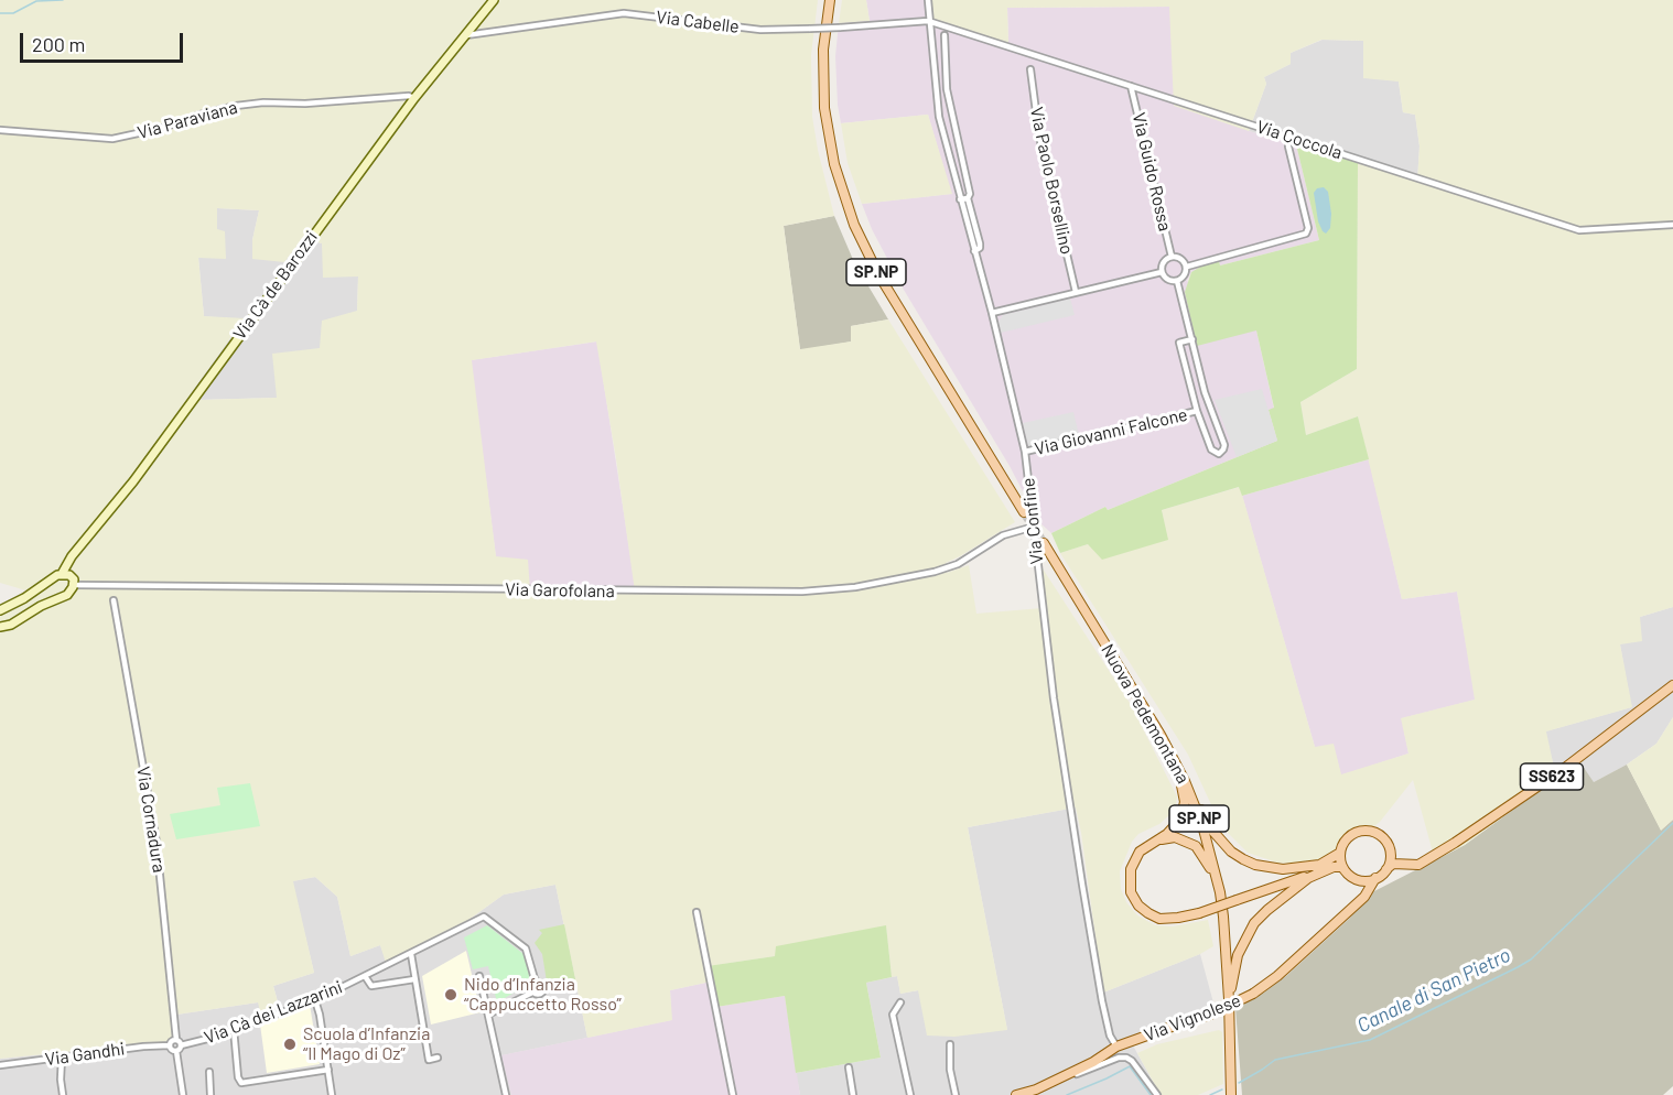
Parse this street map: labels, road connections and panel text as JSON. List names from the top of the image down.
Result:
{
  "streets": {
    "main road": [
      "SP.NP",
      "Nuova Pedemontana",
      "SS623",
      "Via Vignolese"
    ],
    "street": [
      "Via Cabelle",
      "Via Paraviana",
      "Via Coccola",
      "Via Guido Rossa",
      "Via Paolo Borsellino",
      "Via Cà de Barozzi",
      "Via Giovanni Falcone",
      "Via Confine",
      "Via Garofolana",
      "Via Cornadura",
      "Via Cà dei Lazzarini",
      "Via Gandhi"
    ]
  },
  "crossings": [
    ["Via Cabelle", "Via Coccola"],
    ["Via Cabelle", "Via Cà de Barozzi"],
    ["Via Cabelle", "Via Confine"],
    ["Via Paraviana", "Via Cà de Barozzi"],
    ["Via Coccola", "Via Guido Rossa"],
    ["Via Coccola", "Via Confine"],
    ["Via Giovanni Falcone", "Via Confine"],
    ["Via Confine", "Via Garofolana"],
    ["Via Confine", "Via Vignolese"],
    ["SS623", "Via Vignolese"],
    ["Via Cornadura", "Via Cà dei Lazzarini"],
    ["Via Cornadura", "Via Gandhi"],
    ["Via Cà dei Lazzarini", "Via Gandhi"]
  ],
  "water": ["Canale di San Pietro"],
  "places": ["Nido d’Infanzia “Cappuccetto Rosso”", "Scuola d’Infanzia “Il Mago di Oz”"],
  "scale_bar": "200 m"
}
